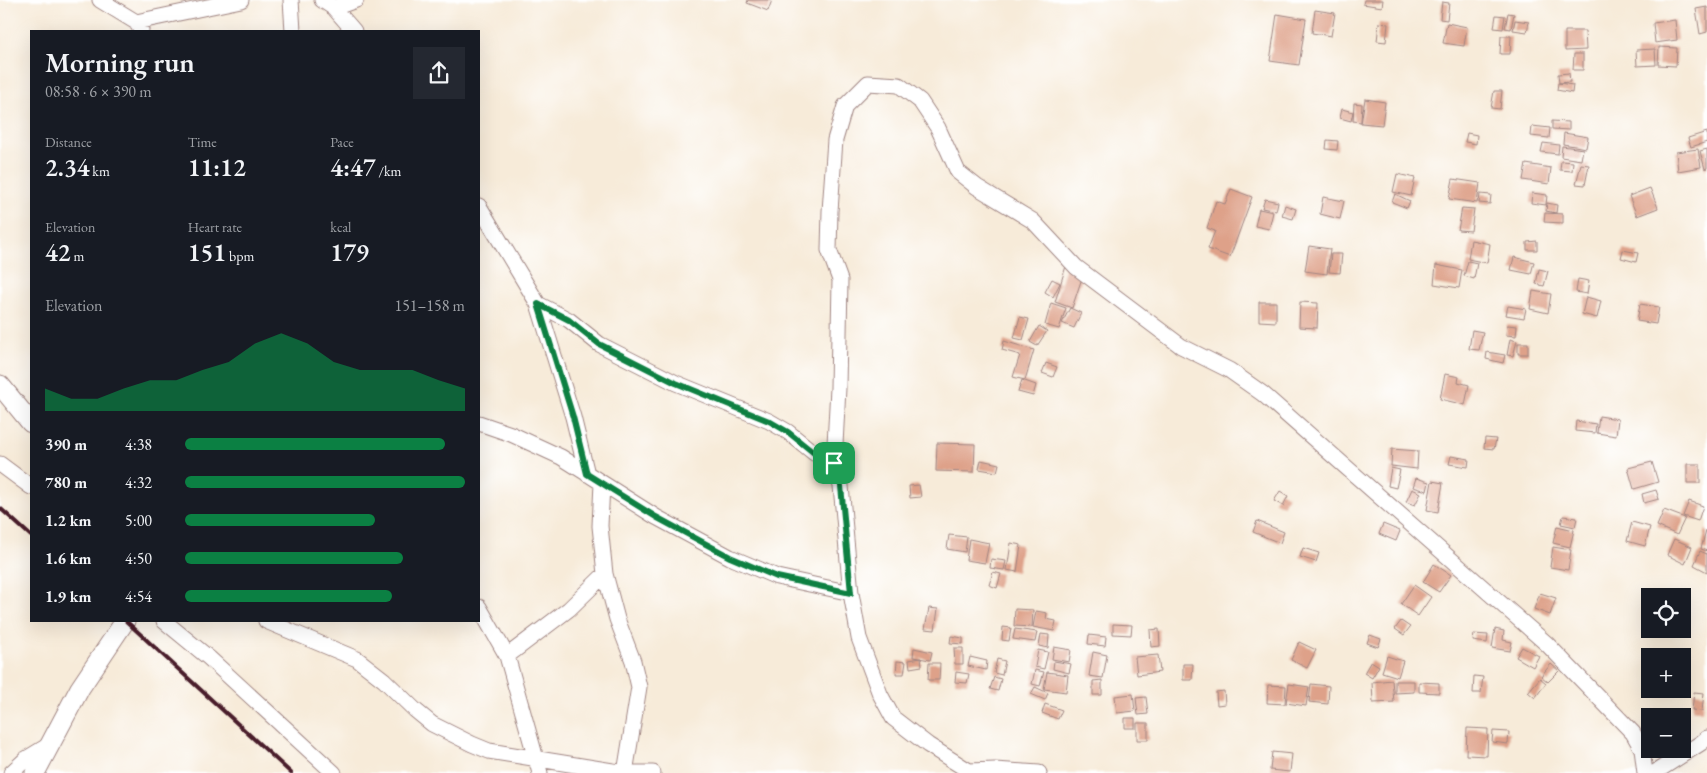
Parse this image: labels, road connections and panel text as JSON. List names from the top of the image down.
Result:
{
  "page": {
    "heading": ["Morning run", "08:58 · 6 × 390 m"],
    "stats": [
      ["Distance", "2.34 km"],
      ["Time", "11:12"],
      ["Pace", "4:47 /km"],
      ["Elevation", "42 m"],
      ["Heart rate", "151 bpm"],
      ["kcal", "179"]
    ],
    "chart": ["Elevation", "151–158 m"],
    "list": [
      {
        "name": "390 m",
        "note": "4:38"
      },
      {
        "name": "780 m",
        "note": "4:32"
      },
      {
        "name": "1.2 km",
        "note": "5:00"
      },
      {
        "name": "1.6 km",
        "note": "4:50"
      },
      {
        "name": "1.9 km",
        "note": "4:54"
      }
    ],
    "map_buttons": ["+", "−"]
  }
}
